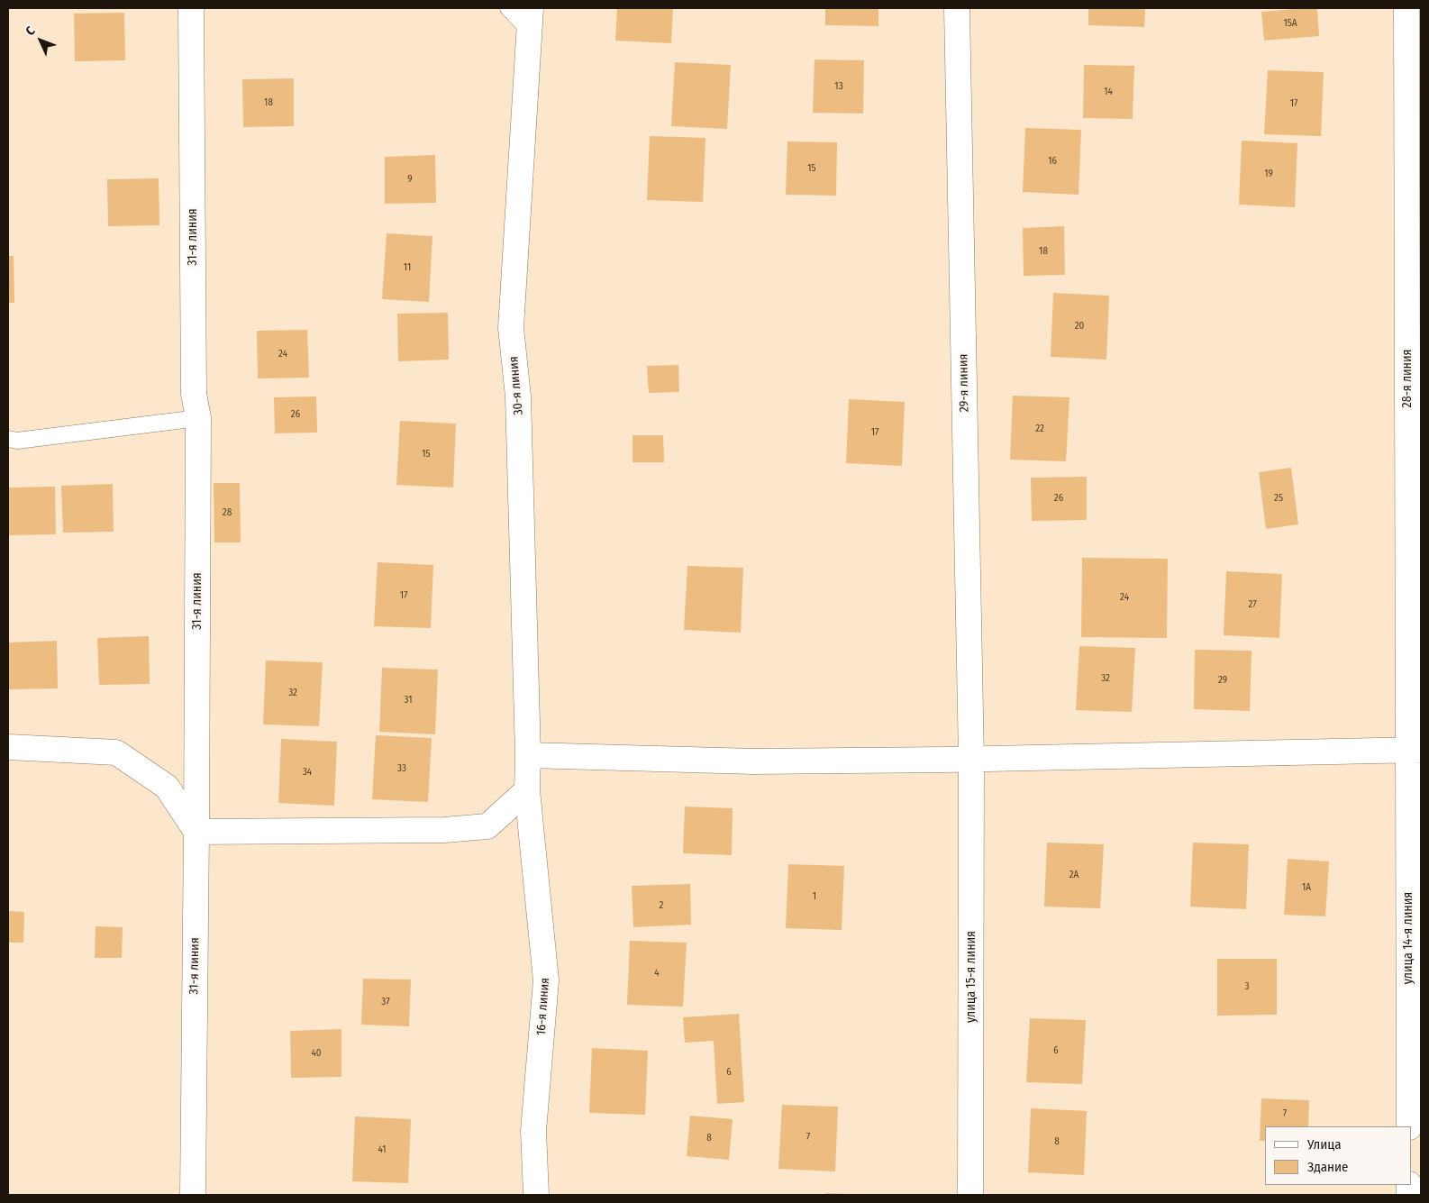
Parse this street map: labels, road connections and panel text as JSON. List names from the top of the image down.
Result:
{
  "streets": {
    "street": [
      "31-я линия",
      "28-я линия",
      "29-я линия",
      "30-я линия",
      "улица 14-я линия",
      "улица 15-я линия",
      "16-я линия"
    ]
  },
  "crossings": [
    ["28-я линия", "улица 14-я линия"],
    ["29-я линия", "улица 15-я линия"],
    ["30-я линия", "16-я линия"]
  ],
  "house_numbers": [
    "15А",
    "13",
    "14",
    "18",
    "17",
    "16",
    "15",
    "19",
    "9",
    "18",
    "11",
    "20",
    "24",
    "26",
    "22",
    "17",
    "15",
    "26",
    "25",
    "28",
    "17",
    "24",
    "27",
    "32",
    "29",
    "32",
    "31",
    "33",
    "34",
    "2А",
    "1А",
    "1",
    "2",
    "4",
    "3",
    "37",
    "6",
    "40",
    "6",
    "7",
    "7",
    "8",
    "8",
    "41"
  ],
  "legend": ["Улица", "Здание"],
  "north": "top left"
}
